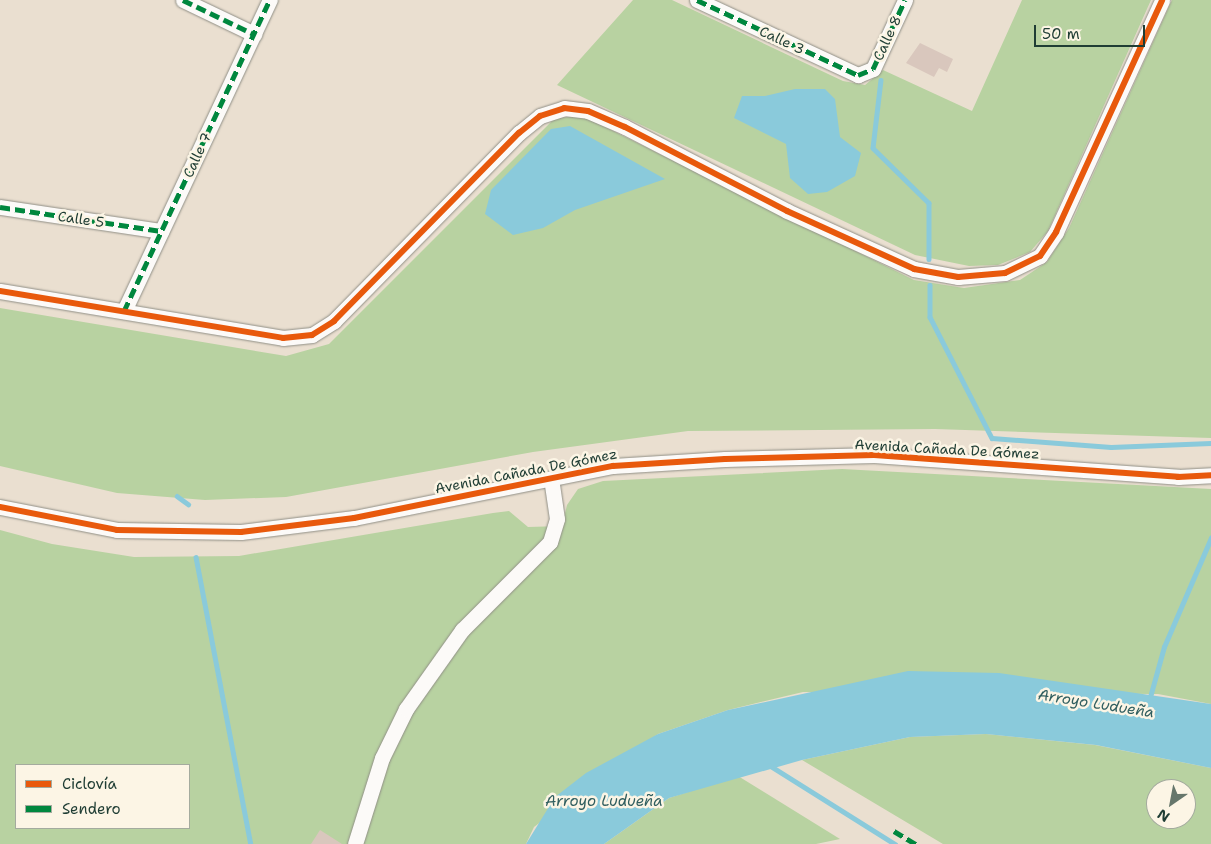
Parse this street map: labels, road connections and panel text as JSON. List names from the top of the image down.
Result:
{
  "streets": {
    "street": [
      "Calle 8",
      "Calle 3",
      "Calle 7",
      "Calle 5",
      "Avenida Cañada De Gómez"
    ]
  },
  "crossings": [
    ["Calle 8", "Calle 3"],
    ["Calle 7", "Calle 5"]
  ],
  "water": ["Arroyo Ludueña"],
  "legend": ["Ciclovía", "Sendero"],
  "scale_bar": "50 m",
  "north": "bottom left"
}
